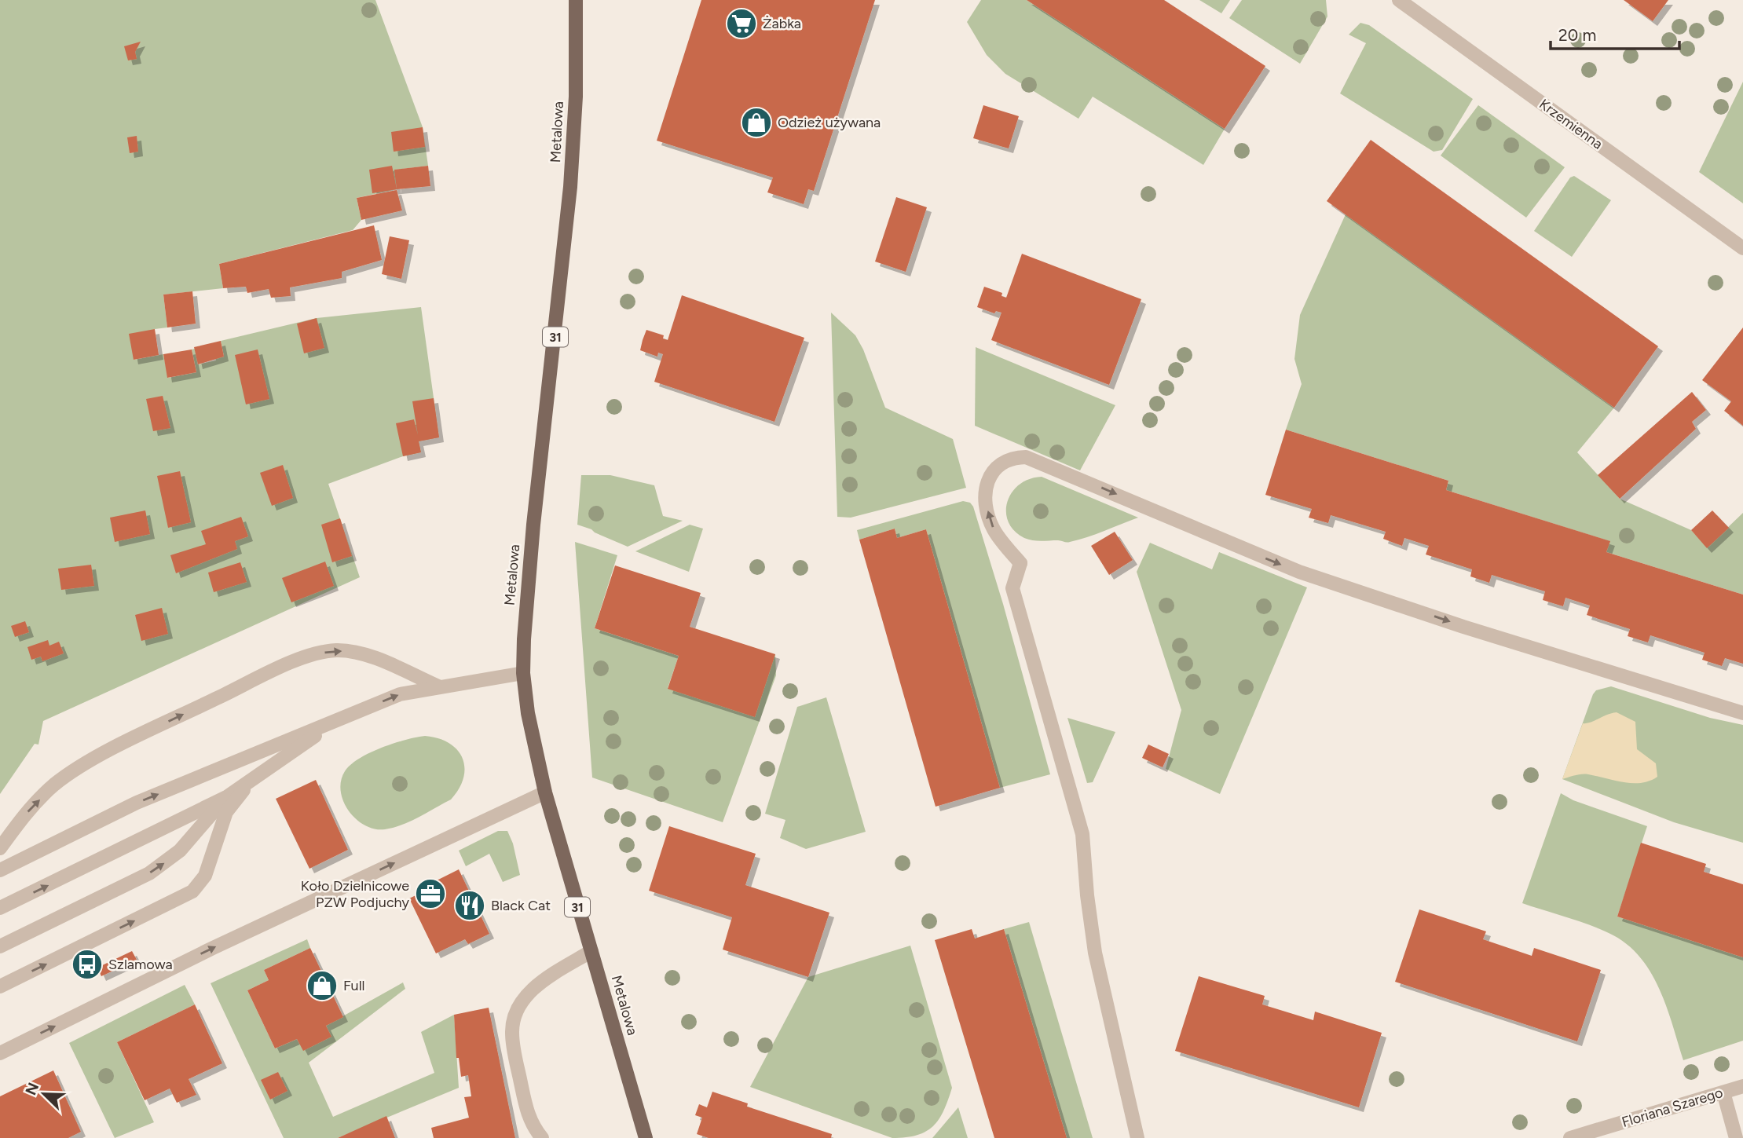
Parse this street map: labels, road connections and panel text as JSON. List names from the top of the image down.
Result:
{
  "streets": {
    "main road": ["Metalowa", "31"],
    "street": ["Krzemienna", "Floriana Szarego"]
  },
  "places": {
    "supermarket": ["Żabka"],
    "shop": ["Odzież używana", "Full"],
    "office": ["Koło Dzielnicowe PZW Podjuchy"],
    "restaurant": ["Black Cat"],
    "bus stop": ["Szlamowa"]
  },
  "scale_bar": "20 m",
  "north": "top left"
}
